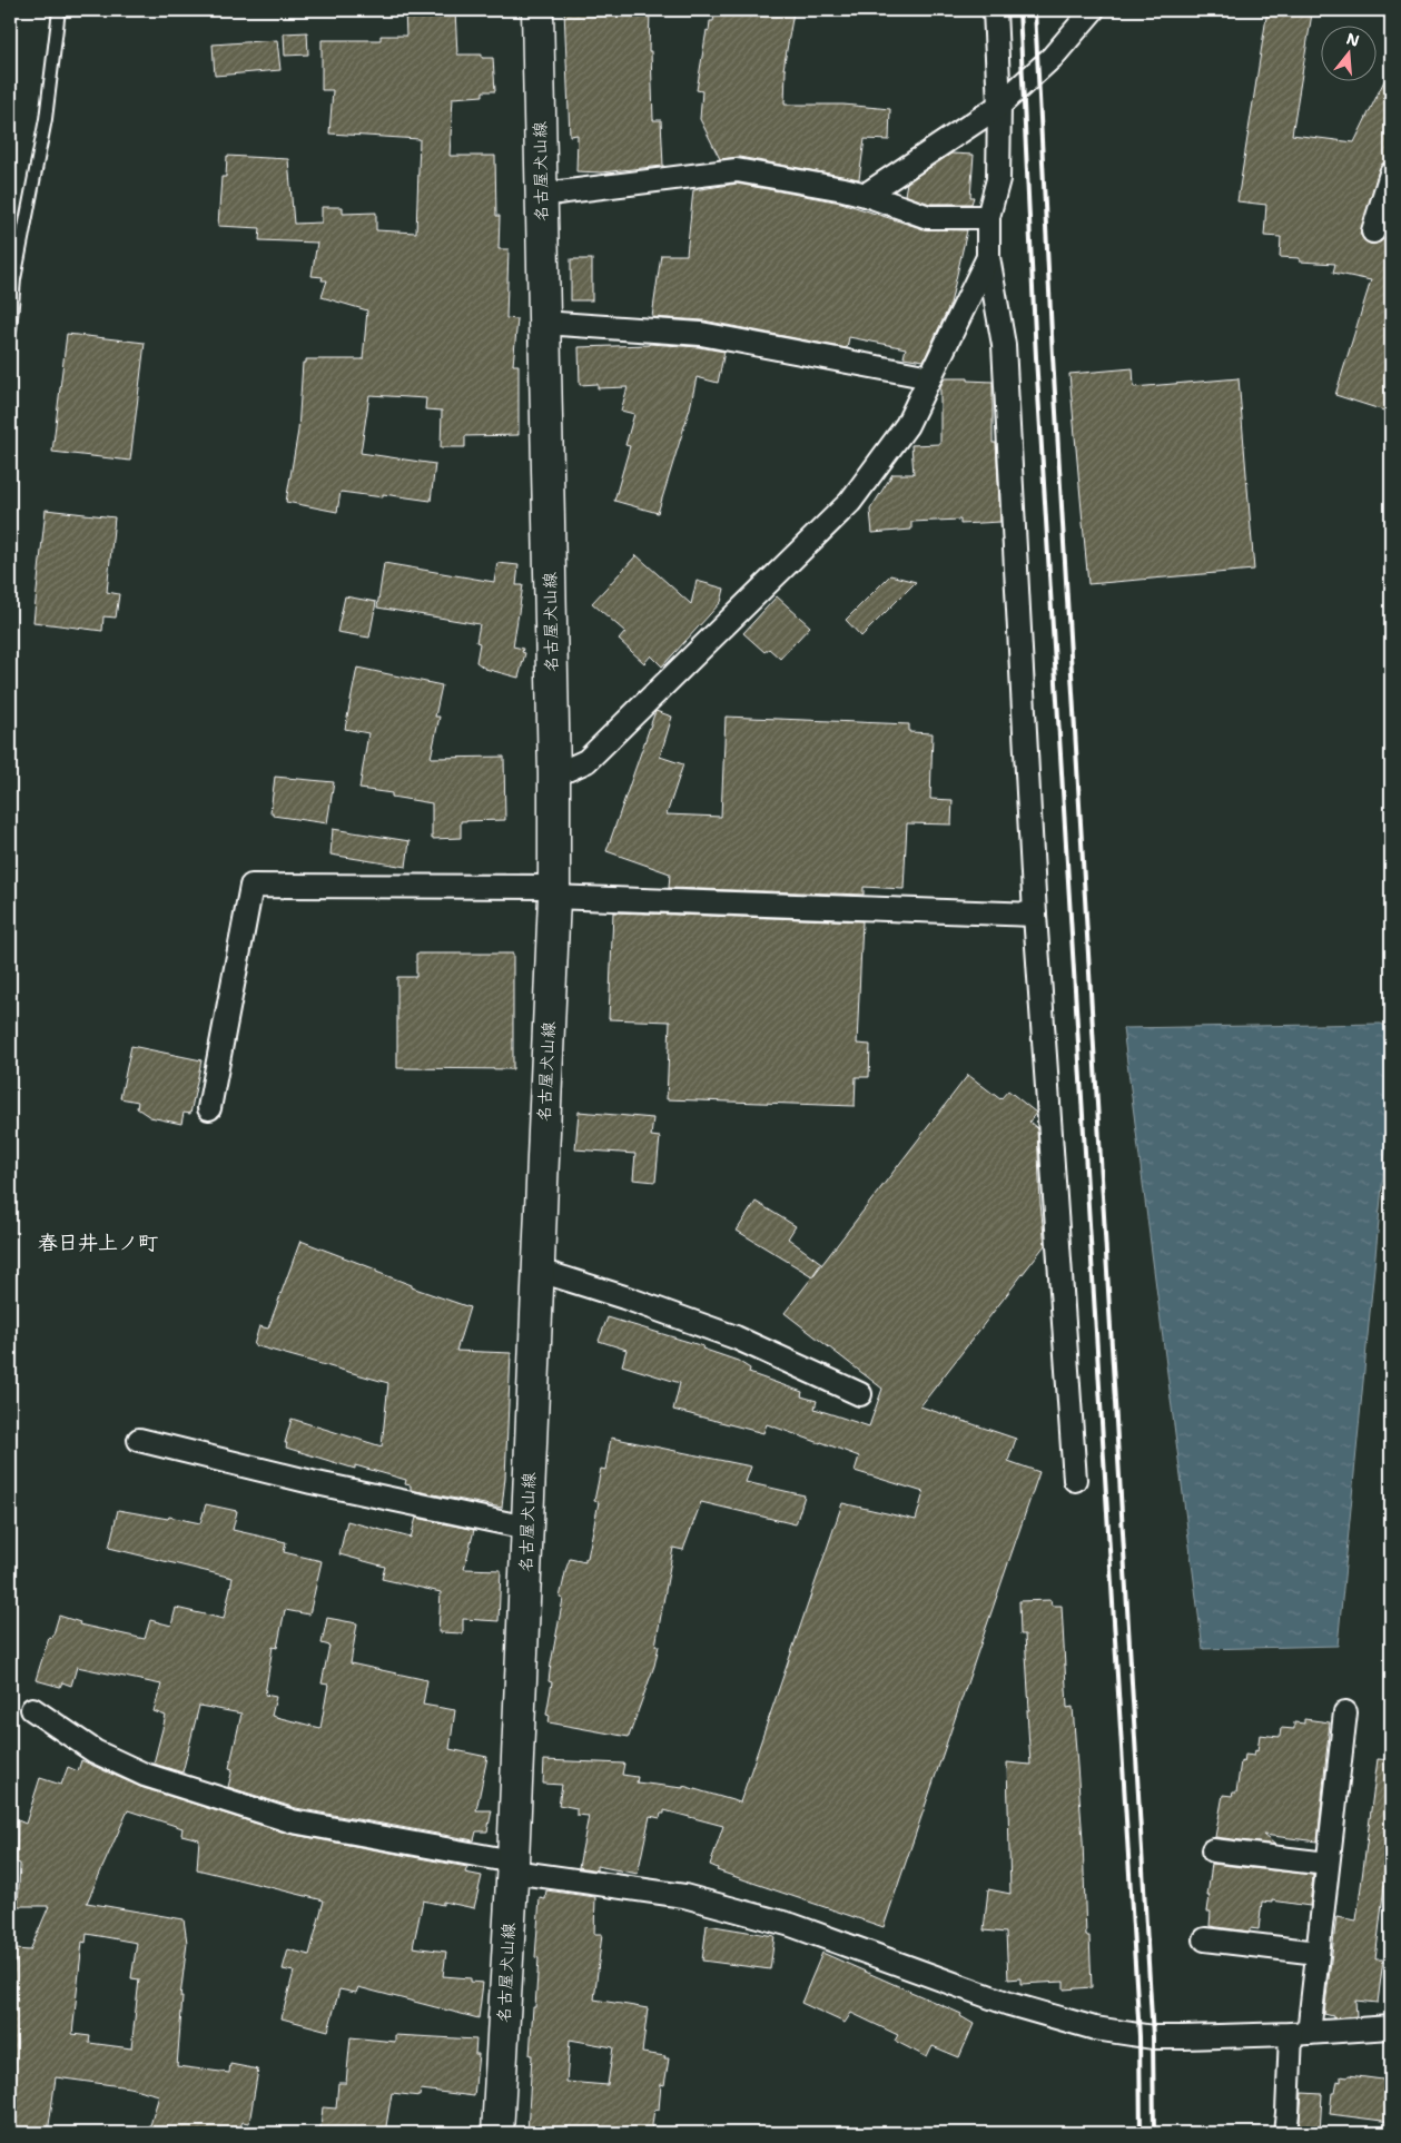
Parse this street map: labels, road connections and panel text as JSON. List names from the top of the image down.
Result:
{
  "streets": {
    "main road": ["名古屋犬山線"]
  },
  "districts": ["春日井上ノ町"],
  "north": "top"
}
